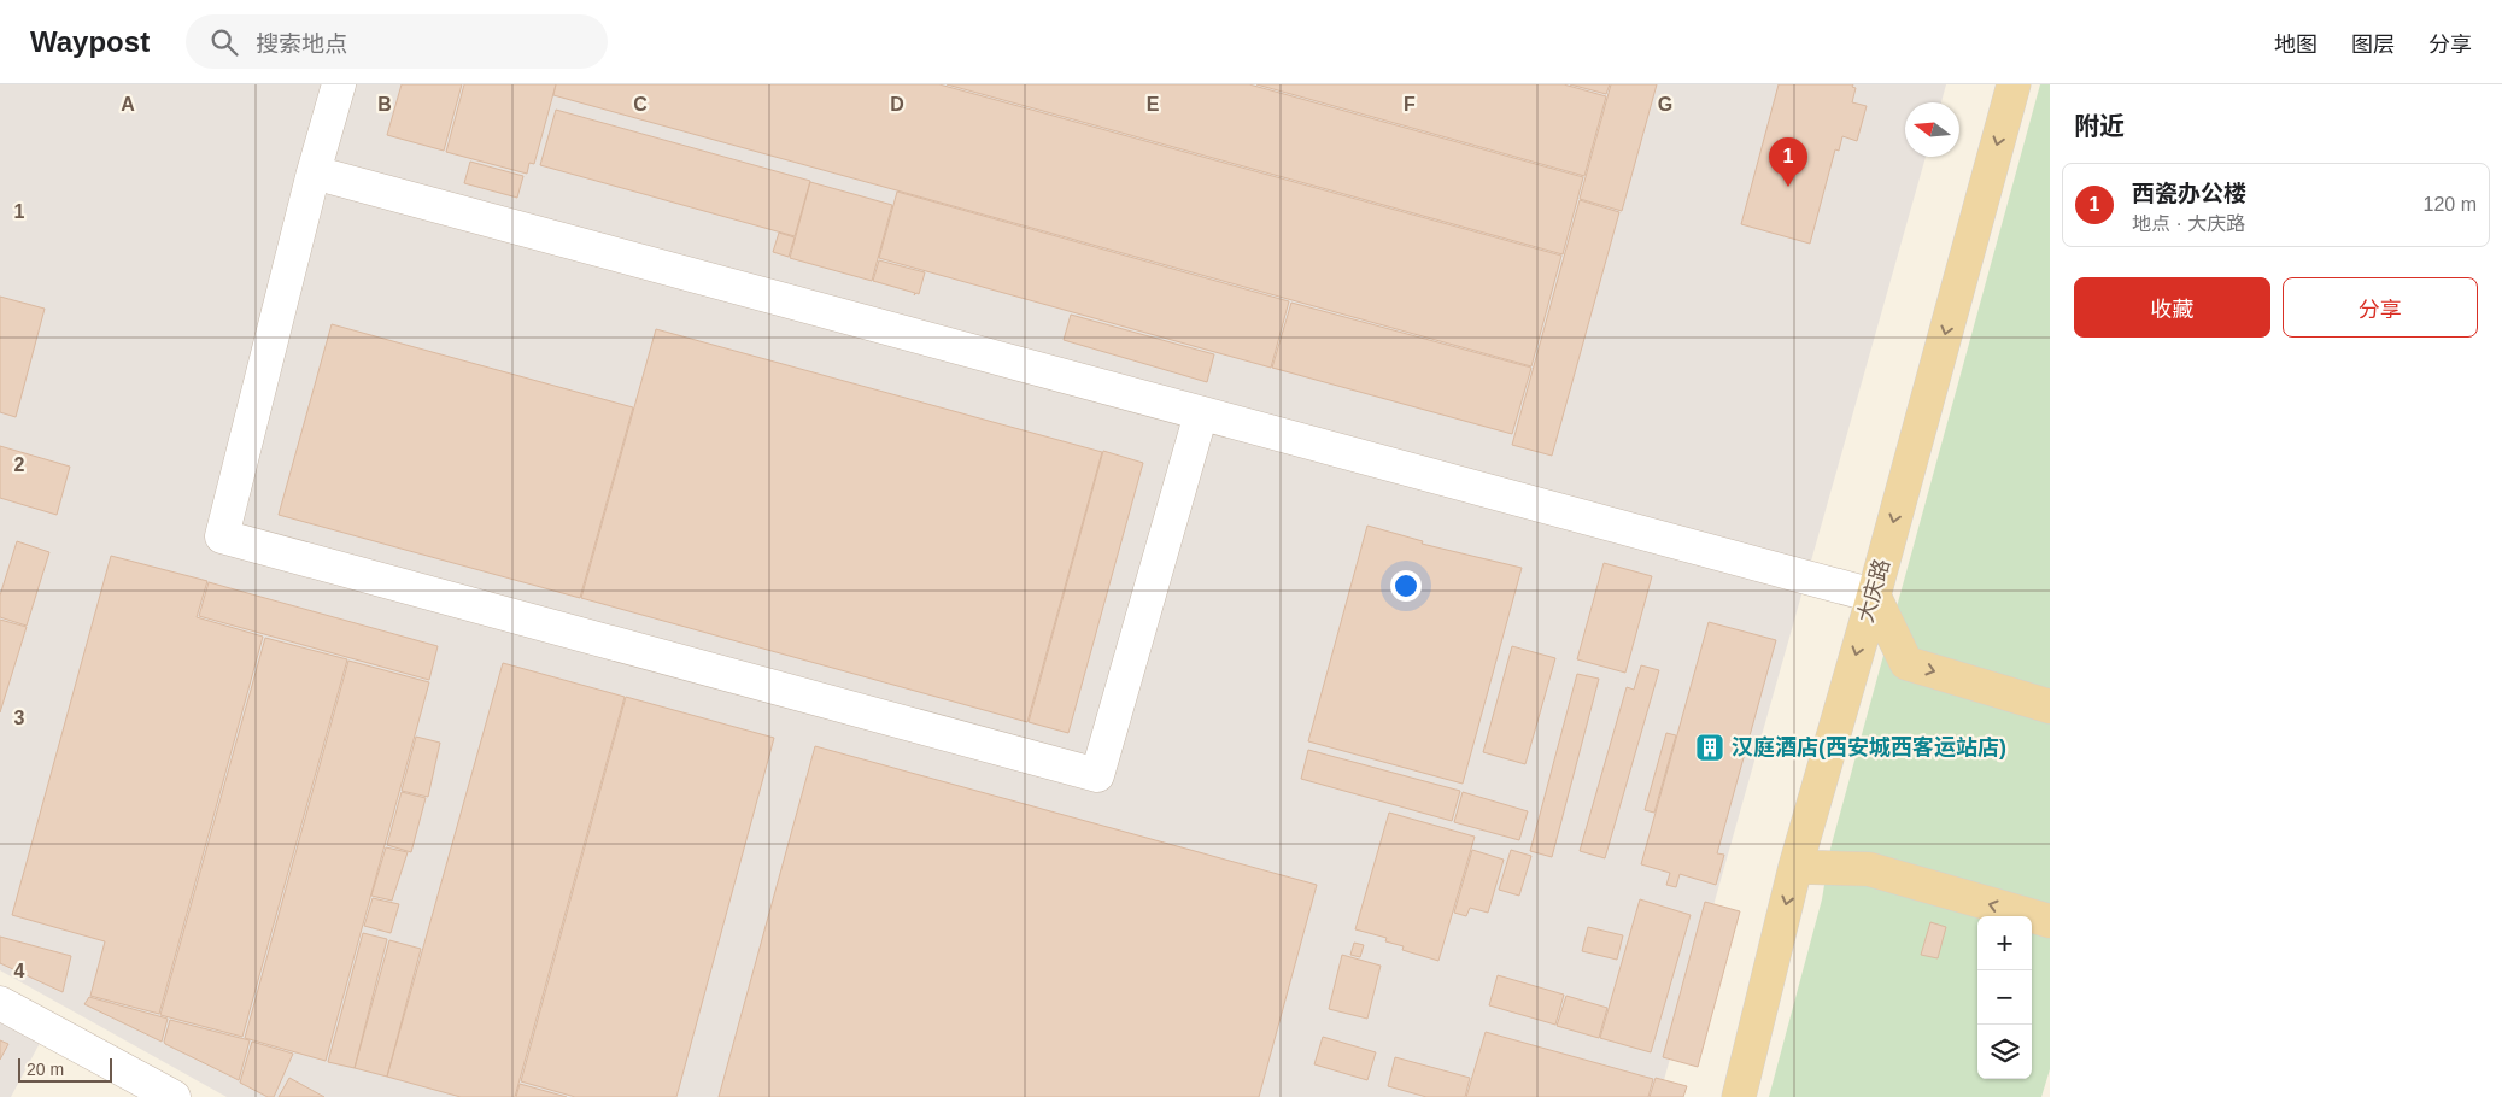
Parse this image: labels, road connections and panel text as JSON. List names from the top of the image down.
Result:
{
  "streets": {
    "main road": ["大庆路"]
  },
  "one_way": ["大庆路"],
  "places": {
    "building": ["汉庭酒店(西安城西客运站店)"]
  },
  "scale_bar": "20 m",
  "north": "left",
  "page": {
    "header": "Waypost",
    "search": "搜索地点",
    "nav": ["地图", "图层", "分享"],
    "heading": "附近",
    "pins": "1",
    "list": [
      {
        "mark": "1",
        "name": "西瓷办公楼",
        "note": "地点 · 大庆路",
        "value": "120 m"
      }
    ],
    "buttons": ["收藏", "分享"],
    "map_buttons": ["+", "−"],
    "scale": "20 m"
  },
  "grid": {
    "columns": [
      "A",
      "B",
      "C",
      "D",
      "E",
      "F",
      "G"
    ],
    "rows": [
      "1",
      "2",
      "3",
      "4"
    ]
  }
}
